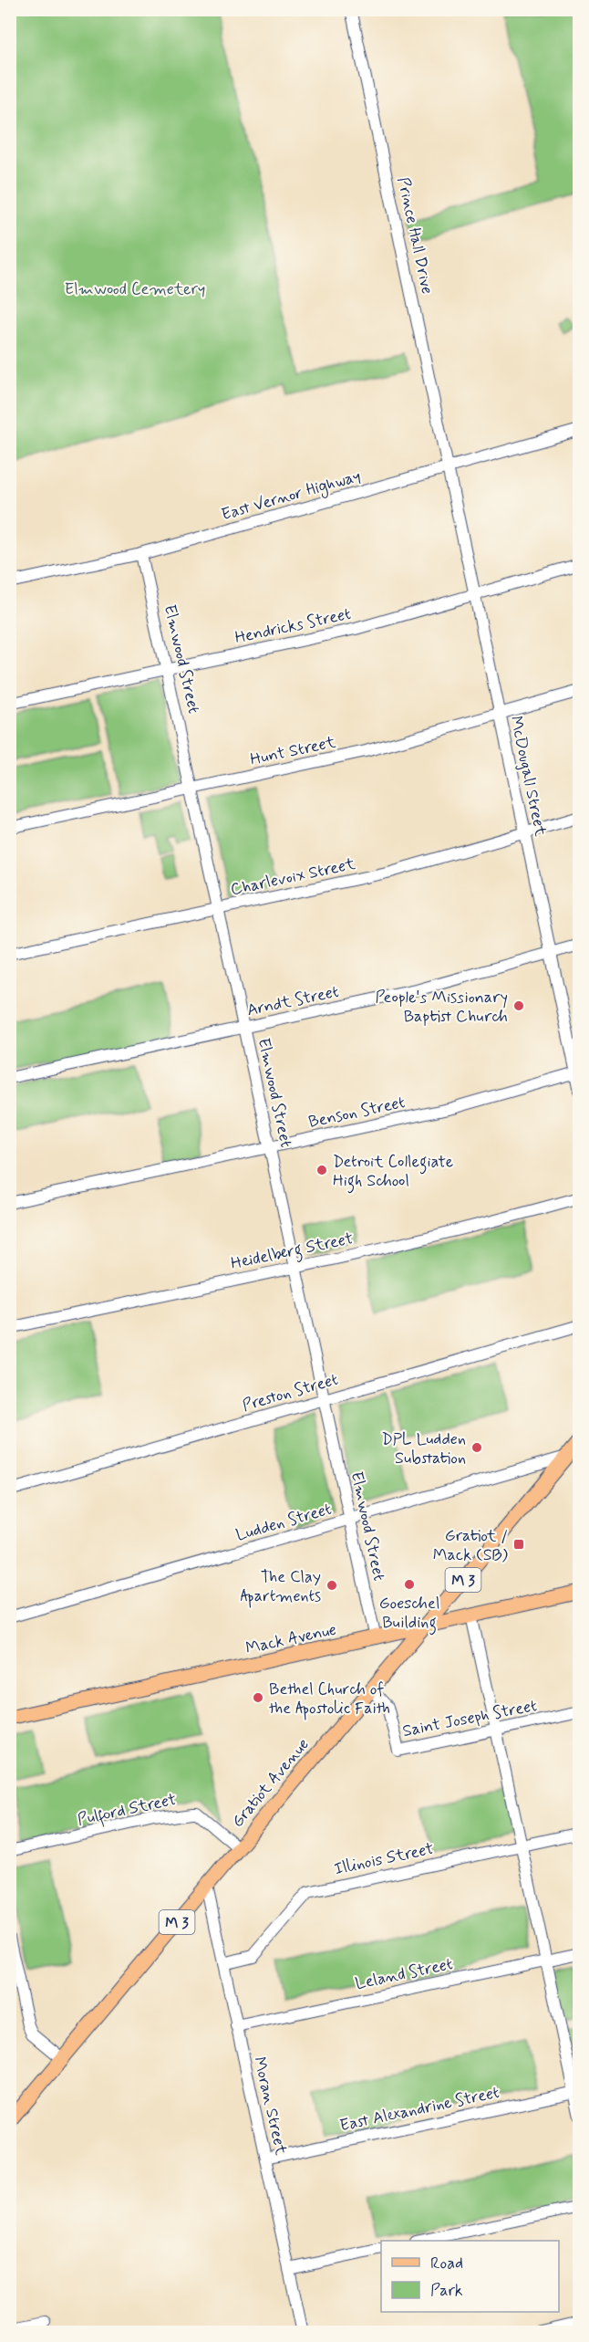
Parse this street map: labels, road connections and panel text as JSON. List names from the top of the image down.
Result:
{
  "streets": {
    "main road": ["M 3", "Mack Avenue", "Gratiot Avenue"],
    "street": [
      "Prince Hall Drive",
      "East Vernor Highway",
      "Hendricks Street",
      "Elmwood Street",
      "Hunt Street",
      "McDougall Street",
      "Charlevoix Street",
      "Arndt Street",
      "Benson Street",
      "Heidelberg Street",
      "Preston Street",
      "Ludden Street",
      "Saint Joseph Street",
      "Pulford Street",
      "Illinois Street",
      "Leland Street",
      "Moran Street",
      "East Alexandrine Street"
    ]
  },
  "crossings": [
    ["Prince Hall Drive", "East Vernor Highway"],
    ["Prince Hall Drive", "McDougall Street"],
    ["East Vernor Highway", "Elmwood Street"],
    ["East Vernor Highway", "McDougall Street"],
    ["Hendricks Street", "Elmwood Street"],
    ["Hendricks Street", "McDougall Street"],
    ["Elmwood Street", "Hunt Street"],
    ["Elmwood Street", "Charlevoix Street"],
    ["Elmwood Street", "Arndt Street"],
    ["Elmwood Street", "Benson Street"],
    ["Elmwood Street", "Heidelberg Street"],
    ["Elmwood Street", "Preston Street"],
    ["Elmwood Street", "Ludden Street"],
    ["Elmwood Street", "Mack Avenue"],
    ["Hunt Street", "McDougall Street"],
    ["McDougall Street", "Charlevoix Street"],
    ["McDougall Street", "Arndt Street"],
    ["McDougall Street", "Benson Street"],
    ["Ludden Street", "Gratiot Avenue"],
    ["Mack Avenue", "Gratiot Avenue"],
    ["Saint Joseph Street", "Gratiot Avenue"],
    ["Gratiot Avenue", "Pulford Street"],
    ["Gratiot Avenue", "Moran Street"],
    ["Illinois Street", "Moran Street"],
    ["Leland Street", "Moran Street"],
    ["Moran Street", "East Alexandrine Street"]
  ],
  "parks": ["Elmwood Cemetery"],
  "places": {
    "other": [
      "People's Missionary Baptist Church",
      "Detroit Collegiate High School",
      "DPL Ludden Substation",
      "Goeschel Building",
      "The Clay Apartments",
      "Bethel Church of the Apostolic Faith"
    ],
    "transit": ["Gratiot / Mack (SB)"]
  },
  "legend": ["Road", "Park"]
}
